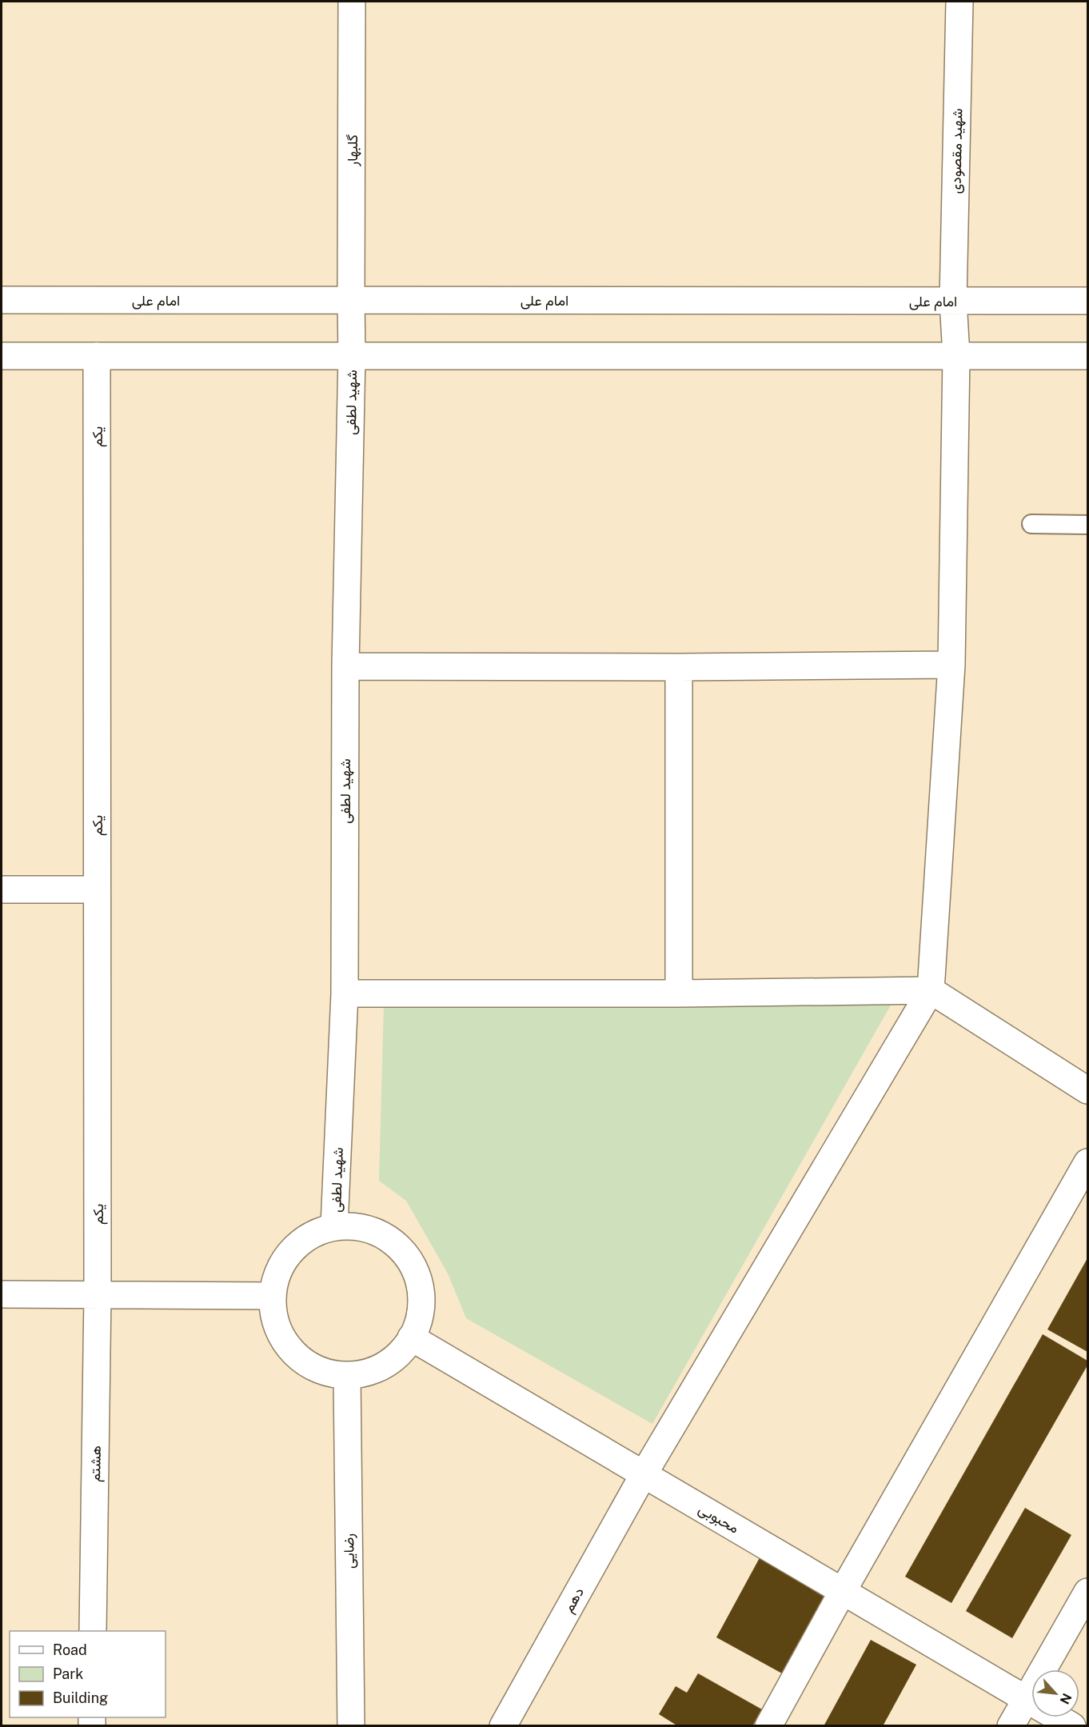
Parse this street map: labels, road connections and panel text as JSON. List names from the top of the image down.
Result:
{
  "streets": {
    "street": [
      "گلبهار",
      "شهید مقصودی",
      "امام علی",
      "شهید لطفی",
      "یکم",
      "هشتم",
      "محبوبی",
      "رضایی",
      "دهم"
    ]
  },
  "crossings": [
    ["گلبهار", "امام علی"],
    ["گلبهار", "شهید لطفی"],
    ["شهید مقصودی", "امام علی"],
    ["شهید مقصودی", "دهم"],
    ["شهید لطفی", "محبوبی"],
    ["شهید لطفی", "رضایی"],
    ["یکم", "هشتم"],
    ["محبوبی", "رضایی"],
    ["محبوبی", "دهم"]
  ],
  "legend": ["Road", "Park", "Building"],
  "north": "bottom right"
}
